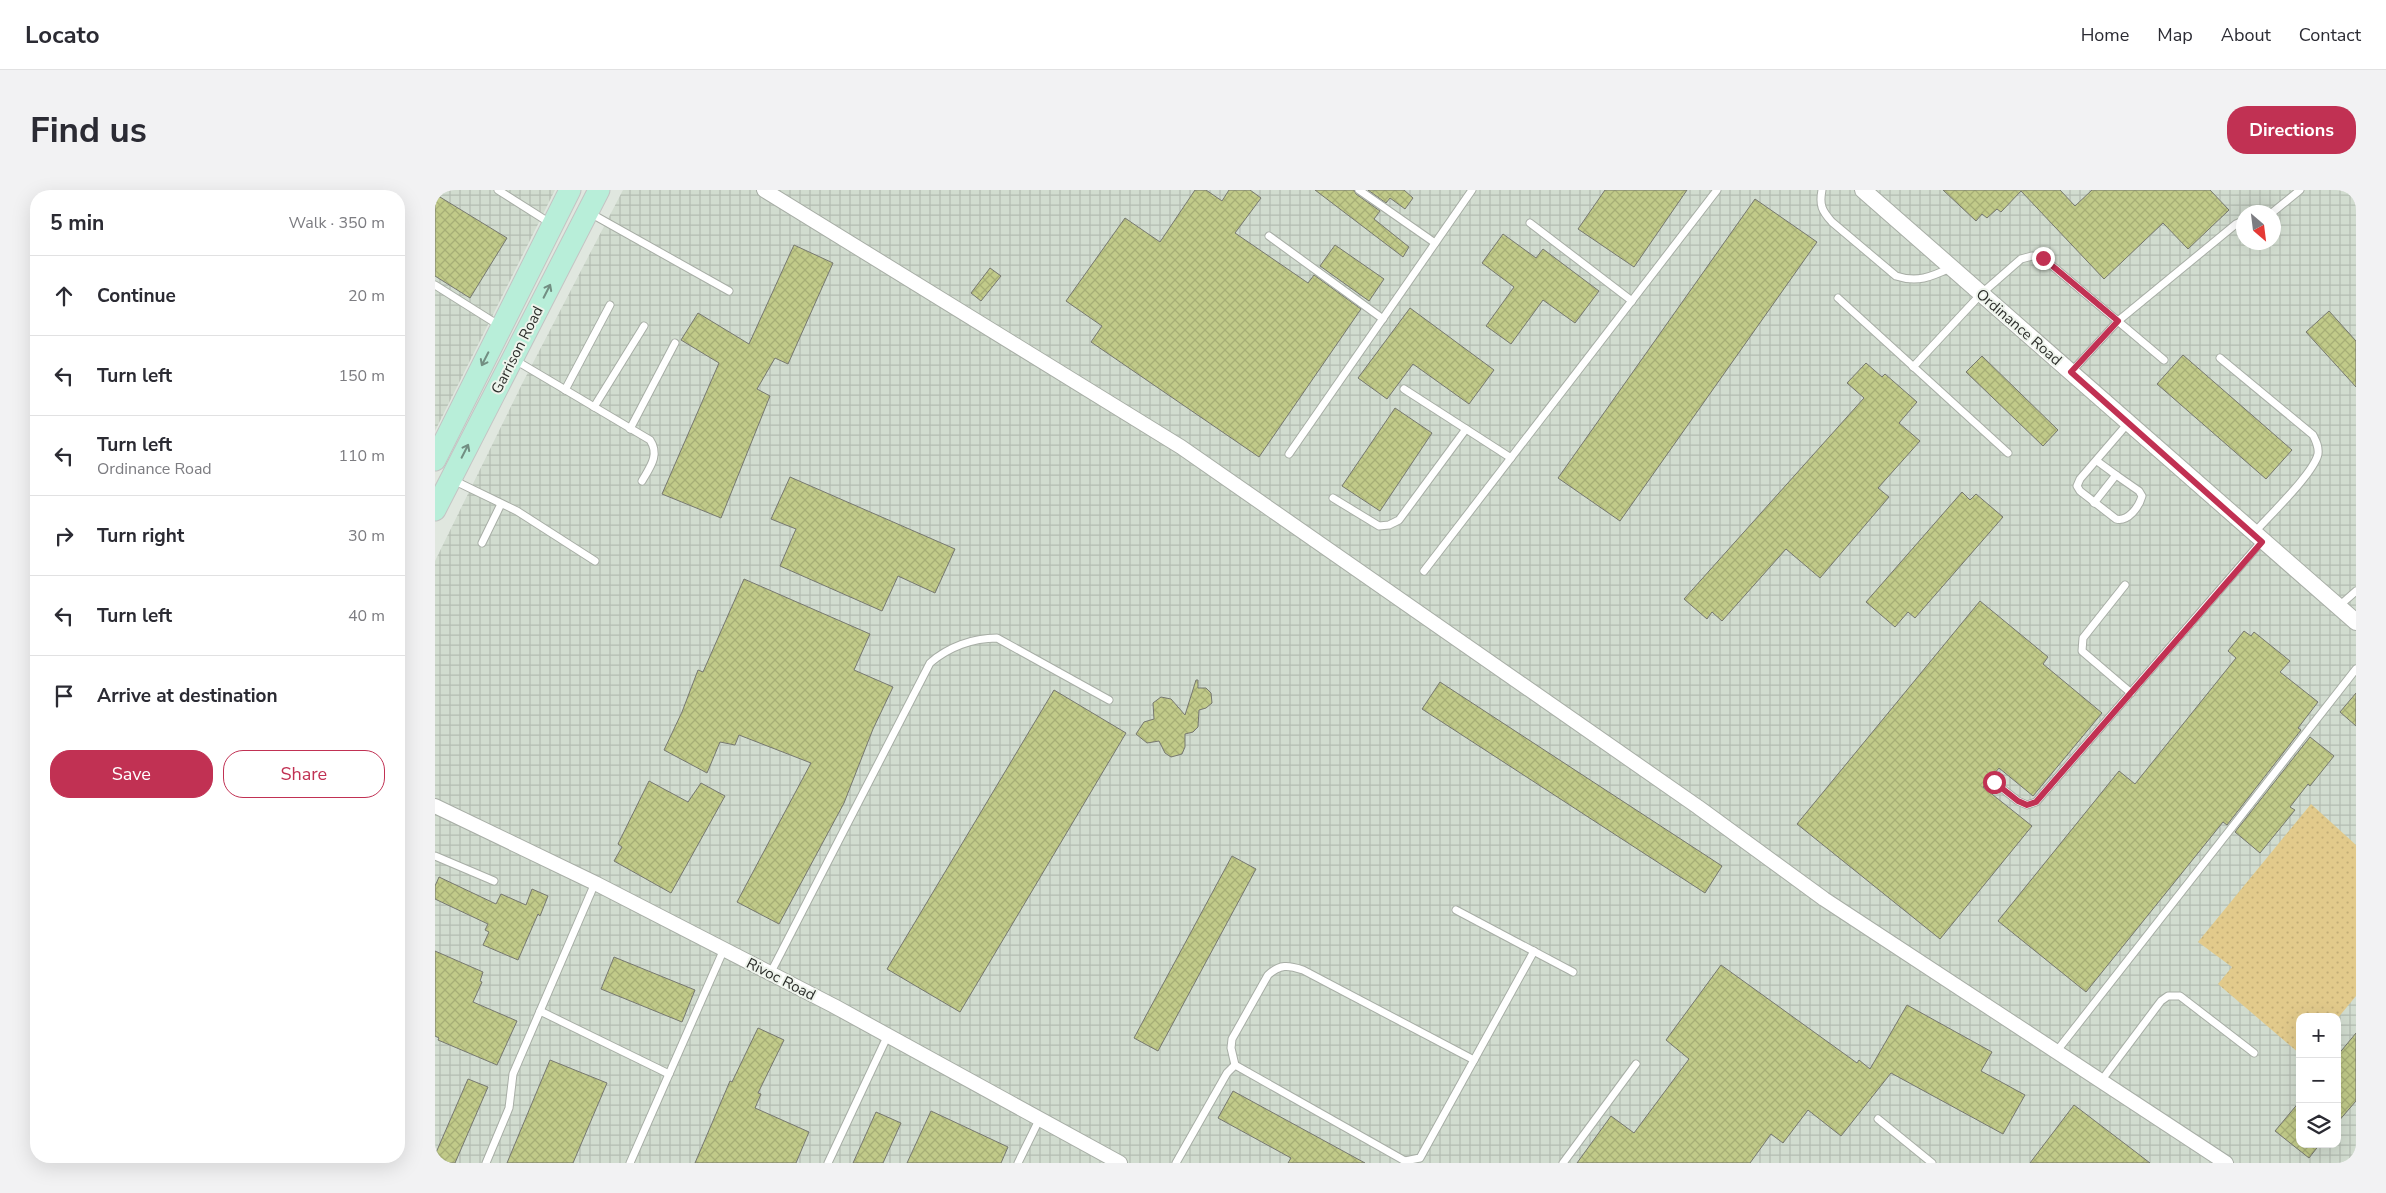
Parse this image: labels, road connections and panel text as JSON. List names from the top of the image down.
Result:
{
  "streets": {
    "main road": ["Garrison Road"],
    "street": ["Ordinance Road", "Rivoc Road"]
  },
  "north": "bottom right",
  "page": {
    "header": "Locato",
    "nav": [
      "Home",
      "Map",
      "About",
      "Contact"
    ],
    "buttons": [
      "Directions",
      ["Save", "Share"]
    ],
    "title": "Find us",
    "heading": ["5 min", "Walk · 350 m"],
    "list": [
      ["Continue", "20 m"],
      ["Turn left", "150 m"],
      ["Turn left", "Ordinance Road", "110 m"],
      ["Turn right", "30 m"],
      ["Turn left", "40 m"],
      "Arrive at destination"
    ],
    "map_buttons": ["+", "−"]
  }
}
